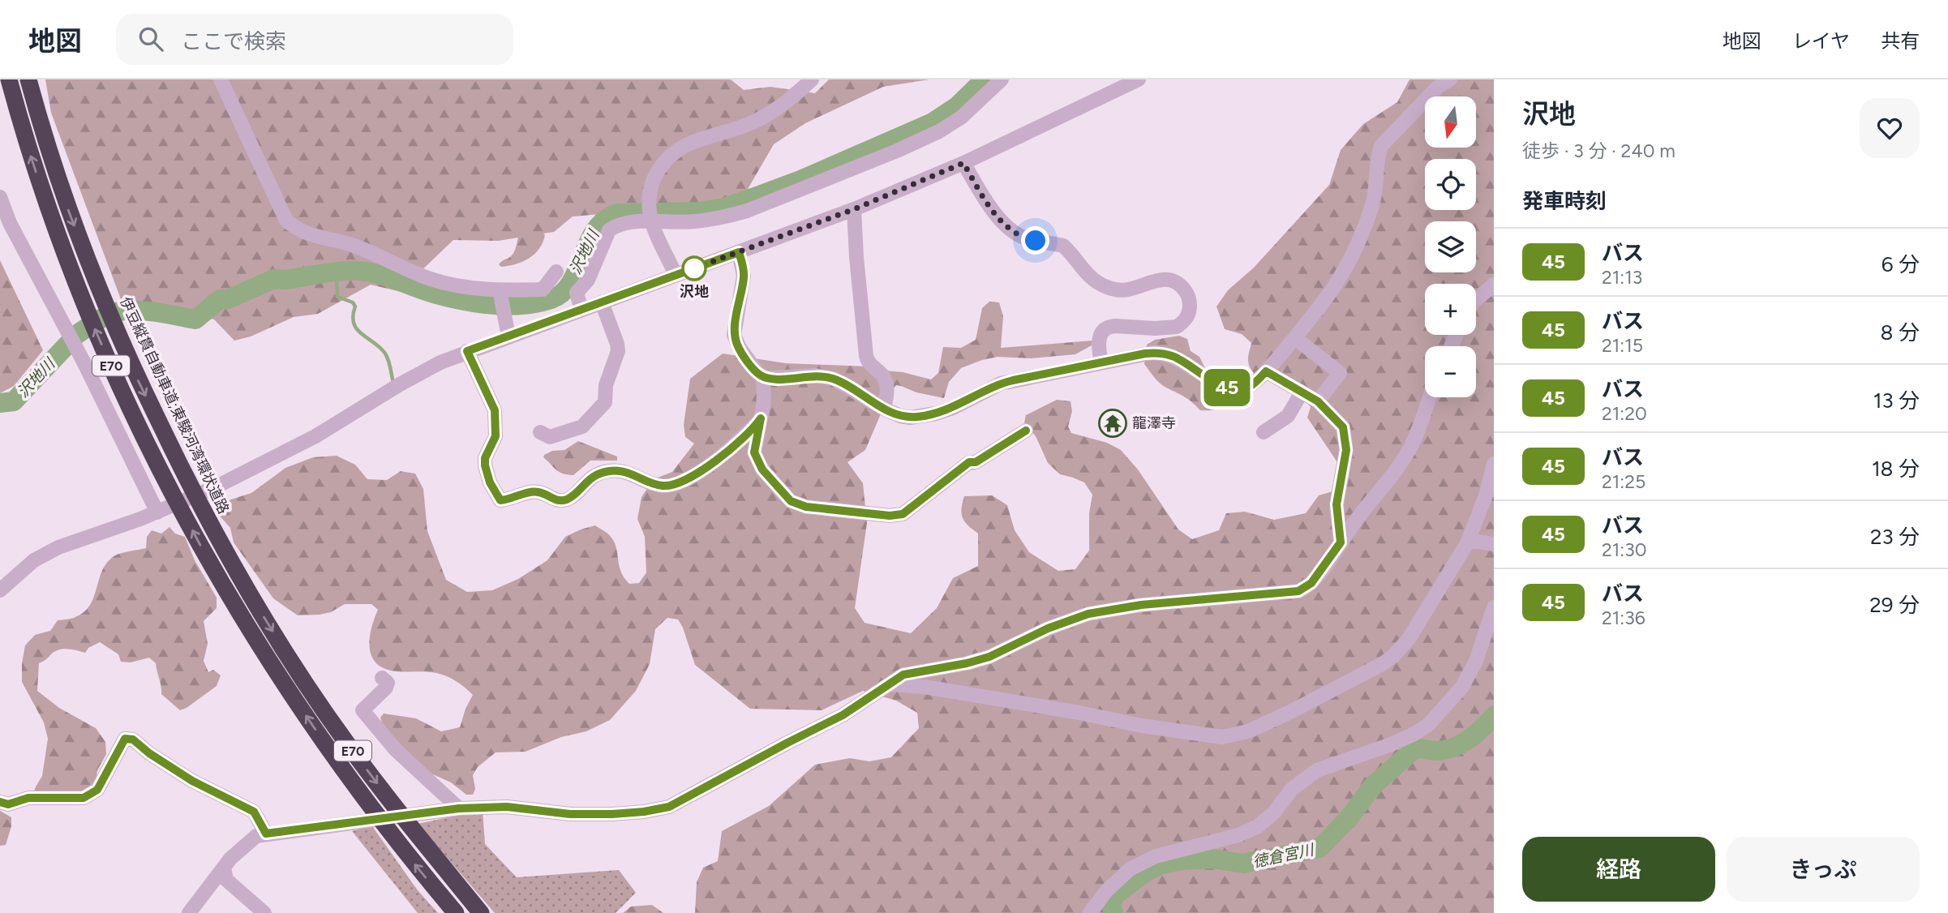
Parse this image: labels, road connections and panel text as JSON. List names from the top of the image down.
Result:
{
  "streets": {
    "highway": ["E70", "伊豆縦貫自動車道;東駿河湾環状道路"]
  },
  "water": ["沢地川", "徳倉宮川"],
  "places": {
    "other": ["沢地"],
    "temple": ["龍澤寺"]
  },
  "lines": ["bus line 45"],
  "north": "bottom",
  "page": {
    "header": "地図",
    "search": "ここで検索",
    "nav": ["地図", "レイヤ", "共有"],
    "on_map": "45",
    "heading": [
      ["沢地", "徒歩 · 3 分 · 240 m"],
      "発車時刻"
    ],
    "map_buttons": ["+", "−"],
    "list": [
      {
        "mark": "45",
        "name": "バス",
        "note": "21:13",
        "value": "6 分"
      },
      {
        "mark": "45",
        "name": "バス",
        "note": "21:15",
        "value": "8 分"
      },
      {
        "mark": "45",
        "name": "バス",
        "note": "21:20",
        "value": "13 分"
      },
      {
        "mark": "45",
        "name": "バス",
        "note": "21:25",
        "value": "18 分"
      },
      {
        "mark": "45",
        "name": "バス",
        "note": "21:30",
        "value": "23 分"
      },
      {
        "mark": "45",
        "name": "バス",
        "note": "21:36",
        "value": "29 分"
      }
    ],
    "buttons": ["経路", "きっぷ"]
  }
}
